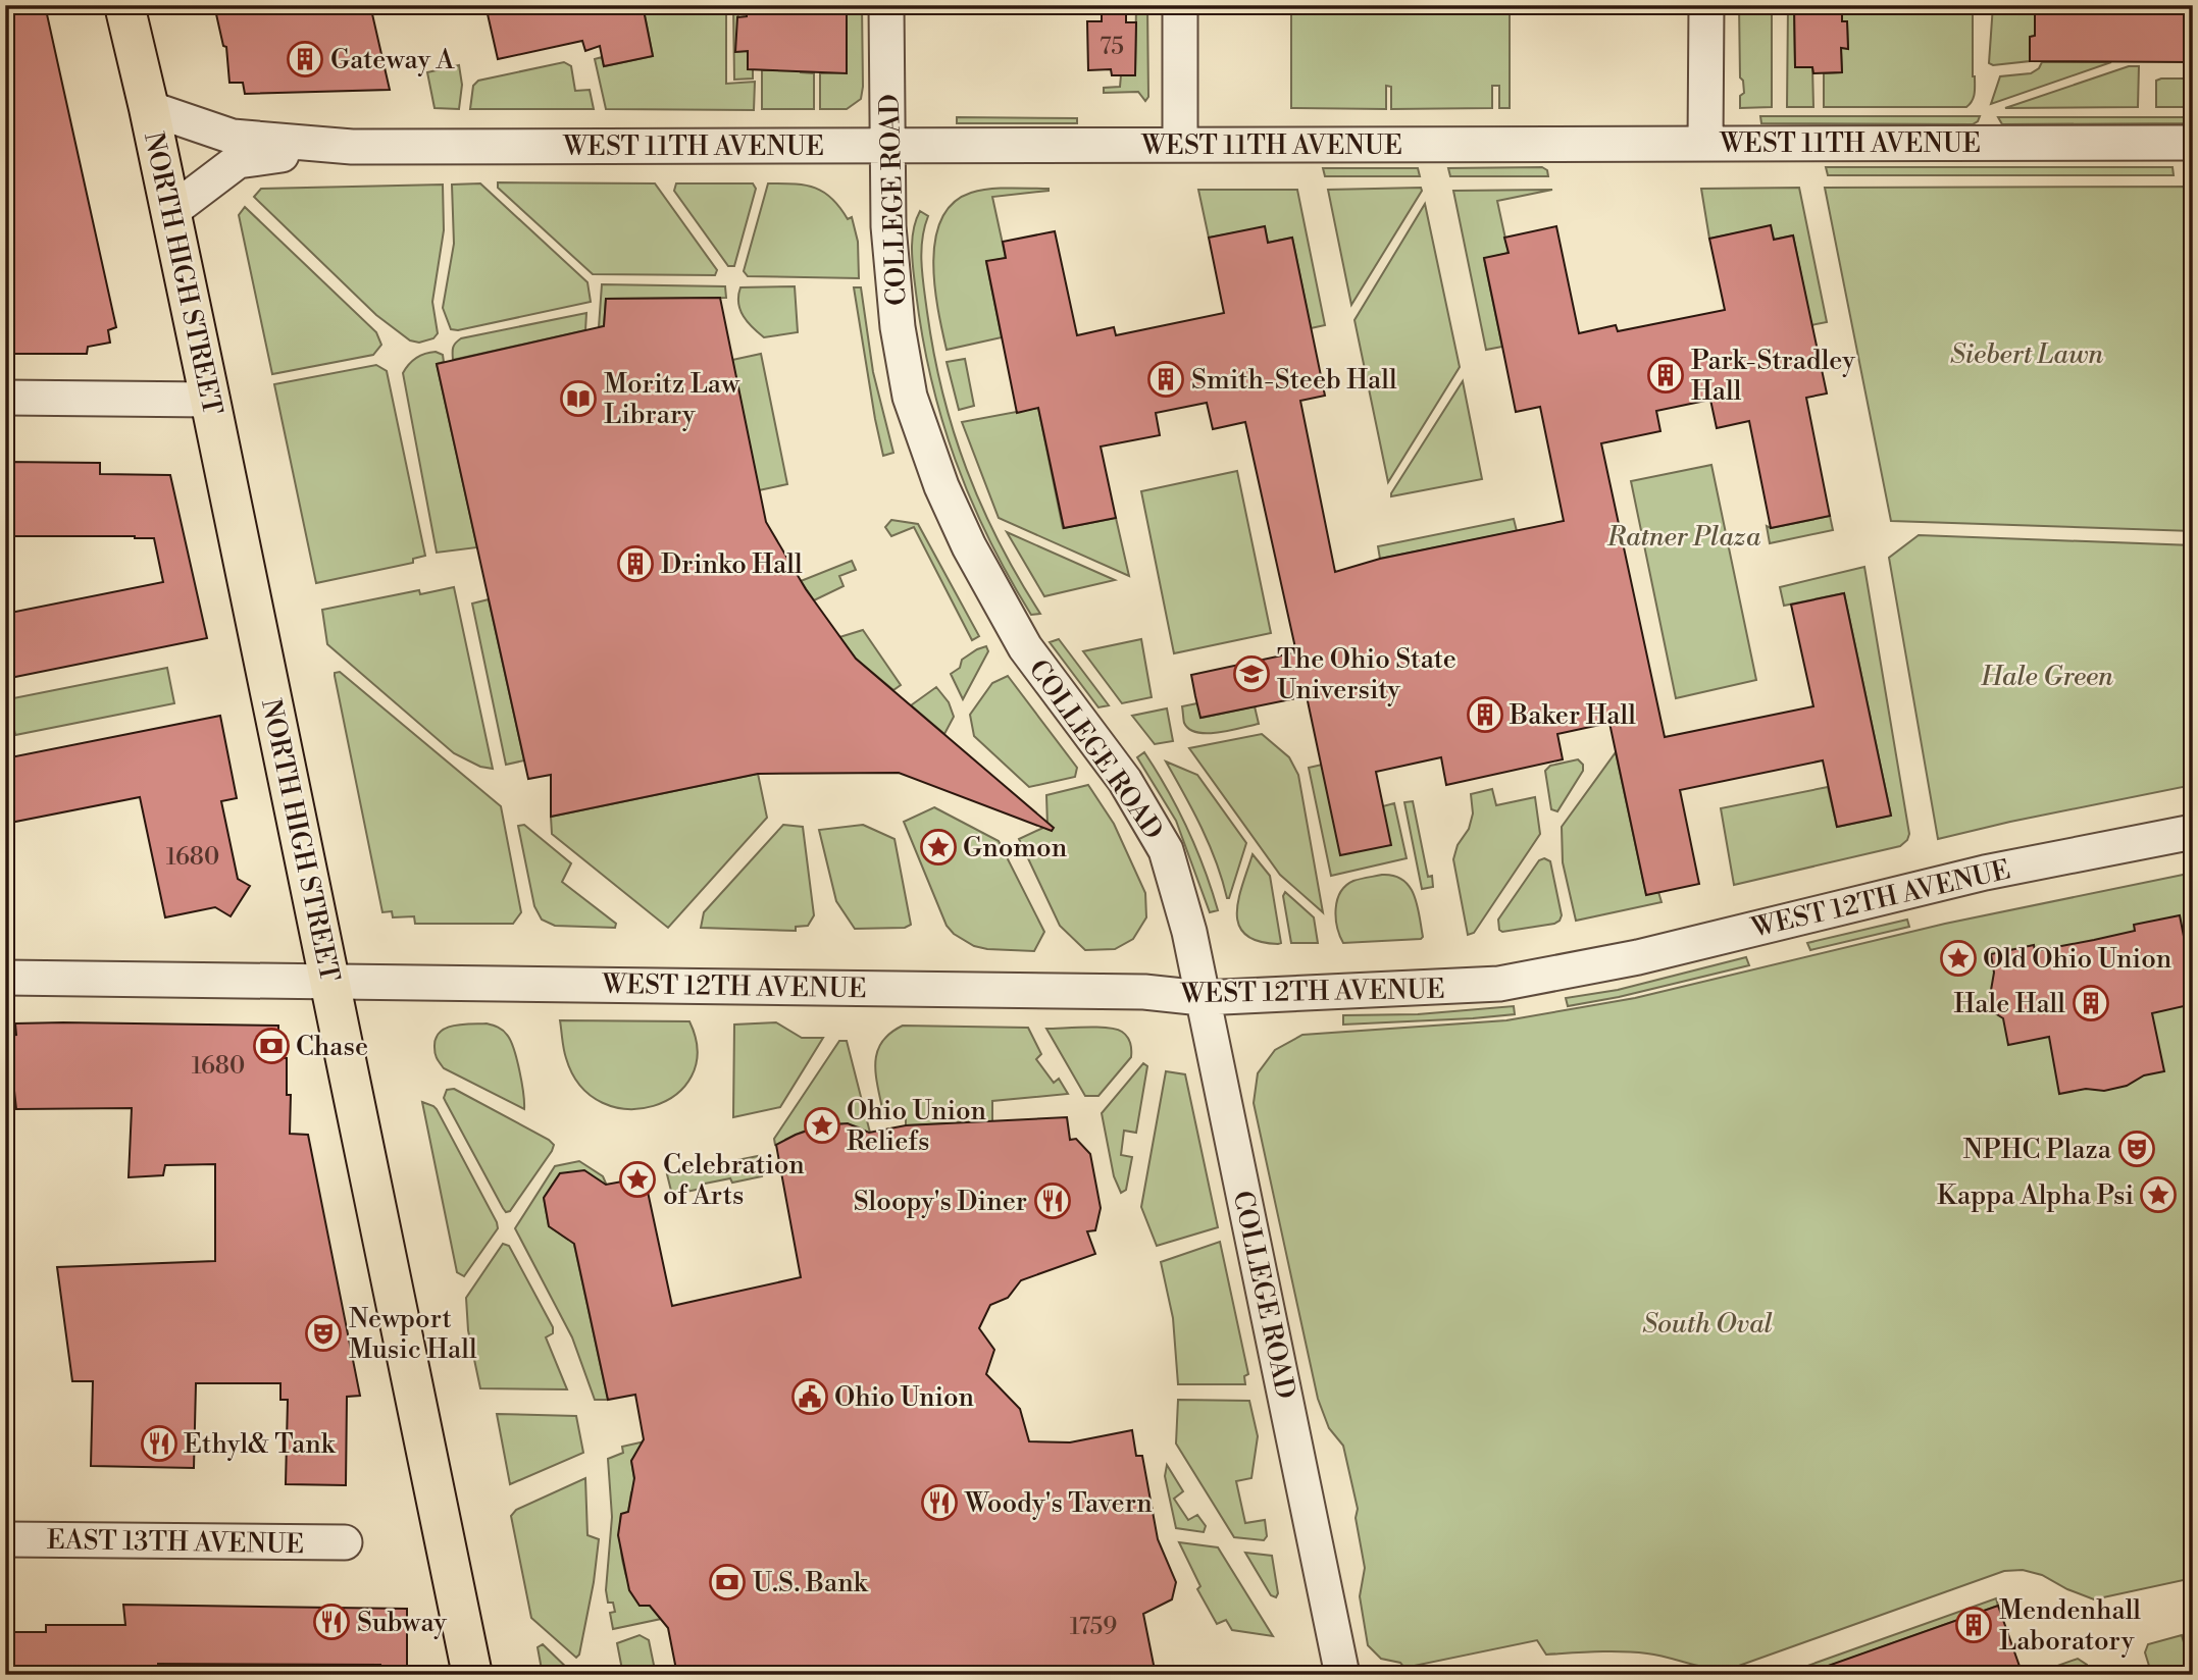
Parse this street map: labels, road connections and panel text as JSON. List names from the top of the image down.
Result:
{
  "streets": {
    "main road": ["NORTH HIGH STREET"],
    "street": [
      "WEST 11TH AVENUE",
      "COLLEGE ROAD",
      "WEST 12TH AVENUE",
      "EAST 13TH AVENUE"
    ]
  },
  "crossings": [
    ["WEST 11TH AVENUE", "COLLEGE ROAD"],
    ["WEST 11TH AVENUE", "NORTH HIGH STREET"],
    ["COLLEGE ROAD", "WEST 12TH AVENUE"],
    ["NORTH HIGH STREET", "WEST 12TH AVENUE"]
  ],
  "parks": [
    "Siebert Lawn",
    "Ratner Plaza",
    "Hale Green",
    "South Oval"
  ],
  "places": {
    "building": [
      "Gateway A",
      "Park-Stradley Hall",
      "Smith-Steeb Hall",
      "Drinko Hall",
      "Baker Hall",
      "Hale Hall",
      "Mendenhall Laboratory"
    ],
    "library": ["Moritz Law Library"],
    "school or university": ["The Ohio State University"],
    "place": [
      "Gnomon",
      "Old Ohio Union",
      "Ohio Union Reliefs",
      "Celebration of Arts",
      "Kappa Alpha Psi"
    ],
    "bank": ["Chase", "U.S. Bank"],
    "theatre": ["NPHC Plaza", "Newport Music Hall"],
    "restaurant": [
      "Sloopy's Diner",
      "Ethyl& Tank",
      "Woody's Tavern",
      "Subway"
    ],
    "public building": ["Ohio Union"]
  },
  "house_numbers": [
    "75",
    "1680",
    "1680",
    "1759"
  ]
}
